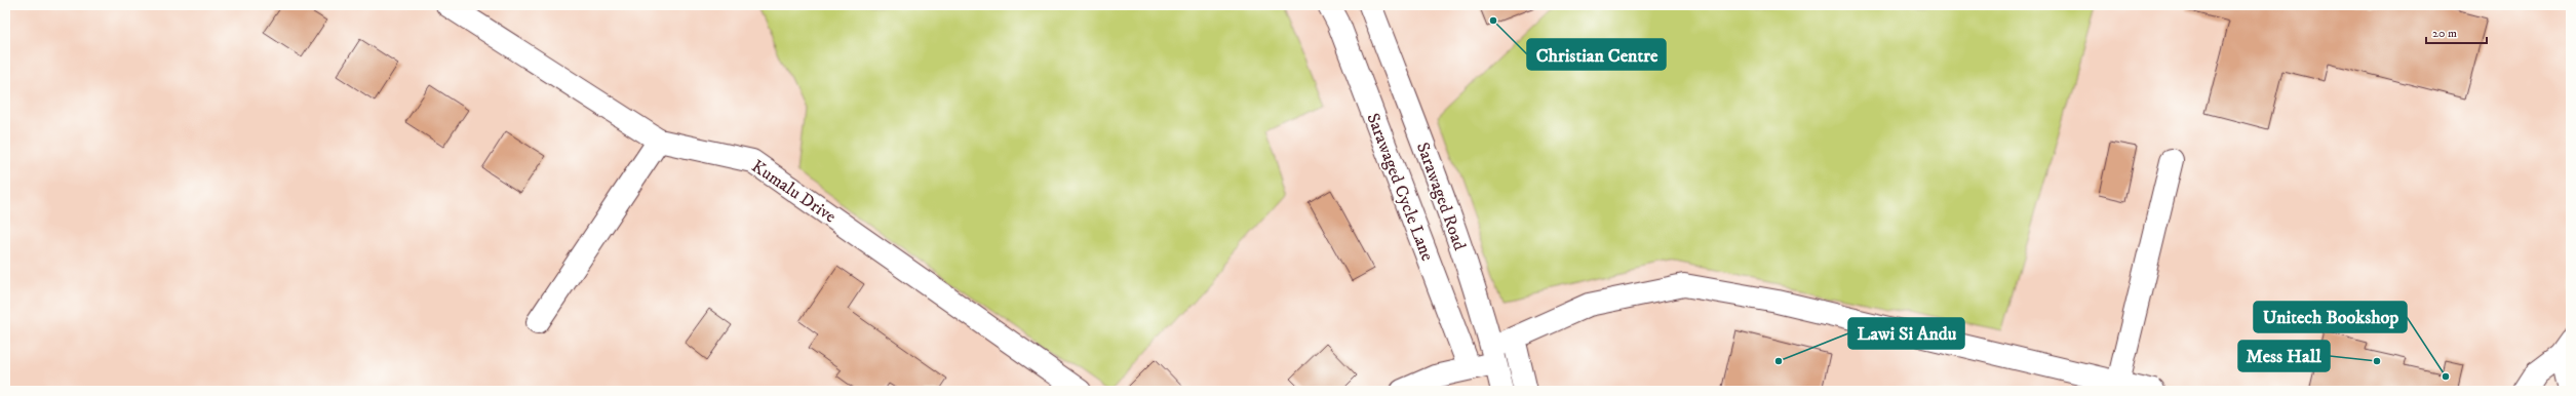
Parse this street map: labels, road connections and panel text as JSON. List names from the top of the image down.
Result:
{
  "streets": {
    "street": ["Sarawaged Cycle Lane", "Kumalu Drive", "Sarawaged Road"]
  },
  "places": [
    "Christian Centre",
    "Lawi Si Andu",
    "Mess Hall",
    "Unitech Bookshop"
  ],
  "scale_bar": "20 m"
}
